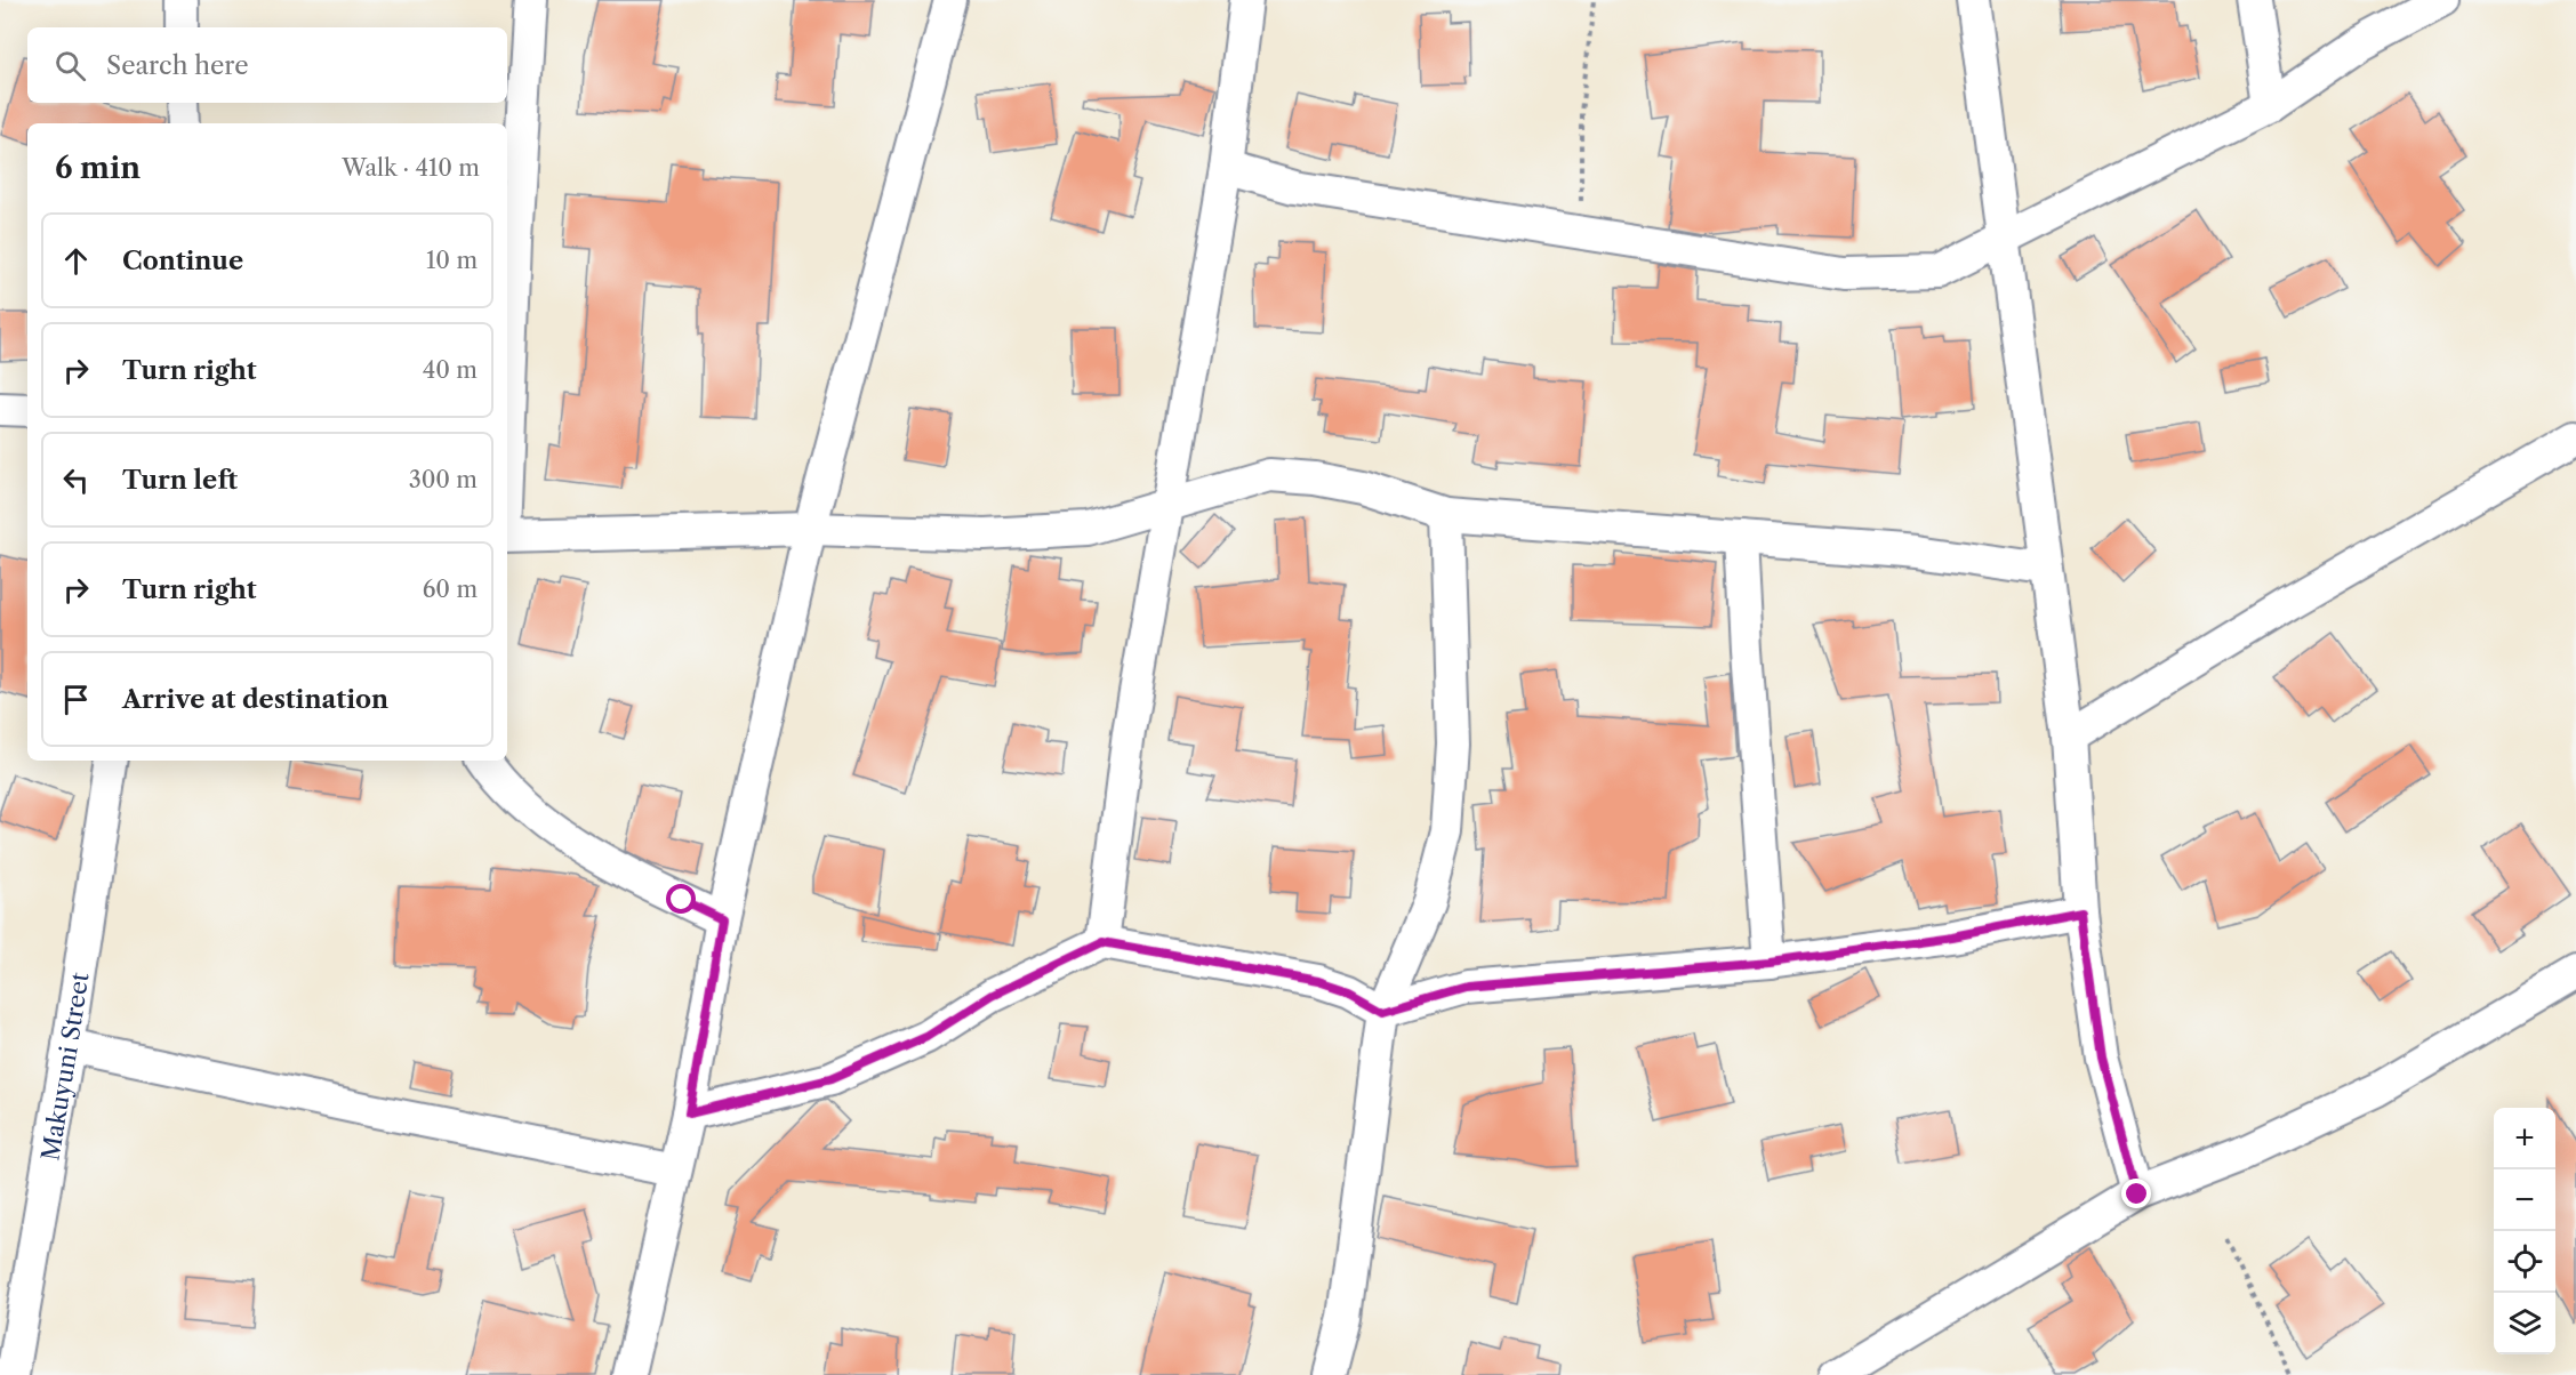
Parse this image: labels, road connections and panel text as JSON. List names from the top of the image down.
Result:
{
  "streets": {
    "street": ["Makuyuni Street"]
  },
  "page": {
    "search": "Search here",
    "heading": ["6 min", "Walk · 410 m"],
    "list": [
      ["Continue", "10 m"],
      ["Turn right", "40 m"],
      ["Turn left", "300 m"],
      ["Turn right", "60 m"],
      "Arrive at destination"
    ],
    "map_buttons": ["+", "−"]
  }
}
